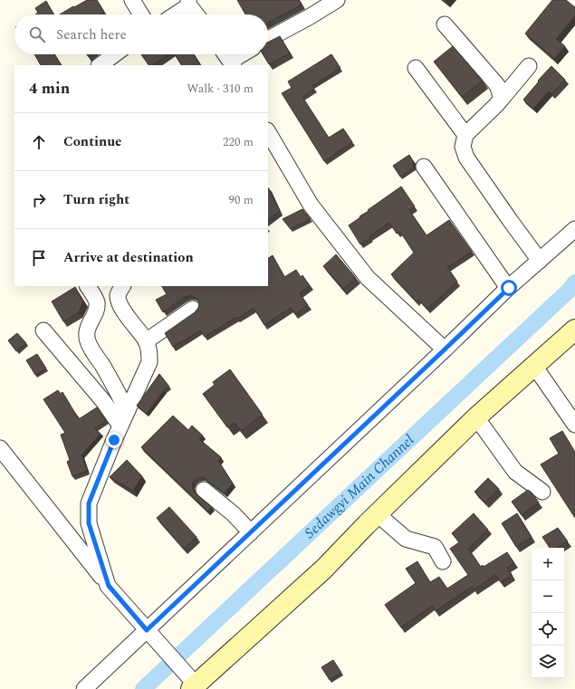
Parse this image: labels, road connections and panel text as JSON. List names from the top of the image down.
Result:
{
  "water": ["Sedawgyi Main Channel"],
  "page": {
    "search": "Search here",
    "heading": ["4 min", "Walk · 310 m"],
    "list": [
      ["Continue", "220 m"],
      ["Turn right", "90 m"],
      "Arrive at destination"
    ],
    "map_buttons": ["+", "−"]
  }
}
